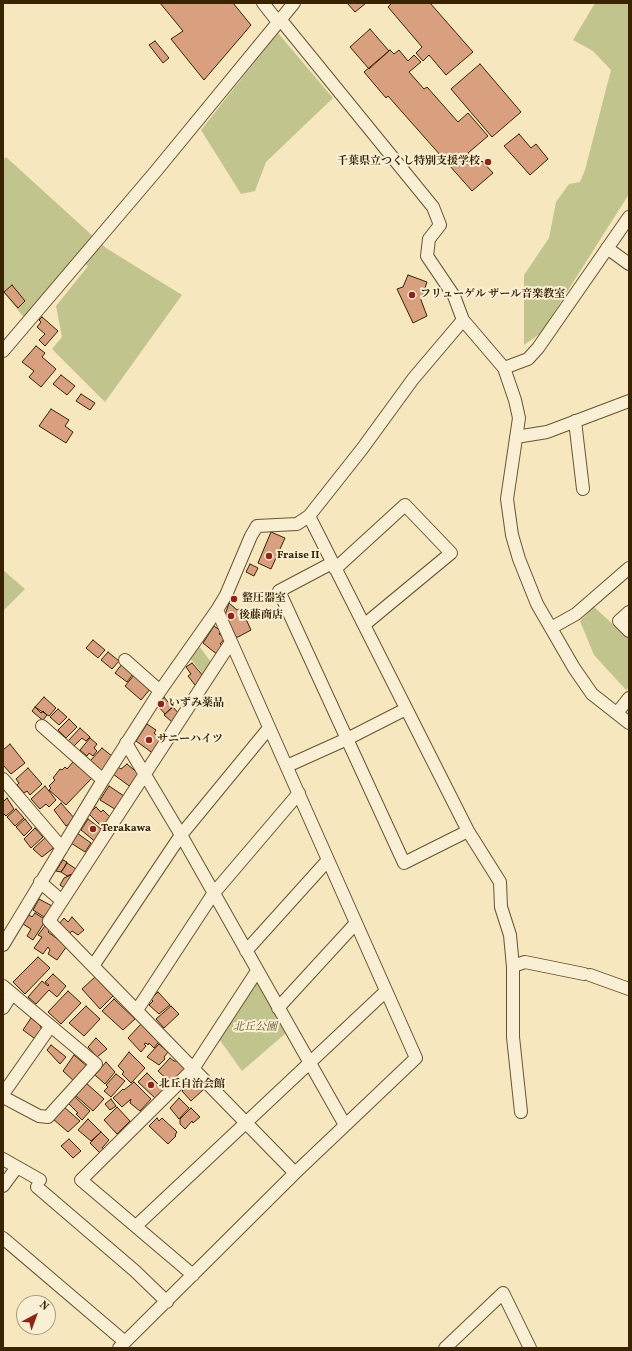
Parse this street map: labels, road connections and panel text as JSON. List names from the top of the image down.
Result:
{
  "parks": ["北丘公園"],
  "places": [
    "千葉県立つくし特別支援学校",
    "フリューゲル ザール音楽教室",
    "Fraise II",
    "整圧器室",
    "後藤商店",
    "いずみ薬品",
    "サニーハイツ",
    "Terakawa",
    "北丘自治会館"
  ],
  "north": "top right"
}
